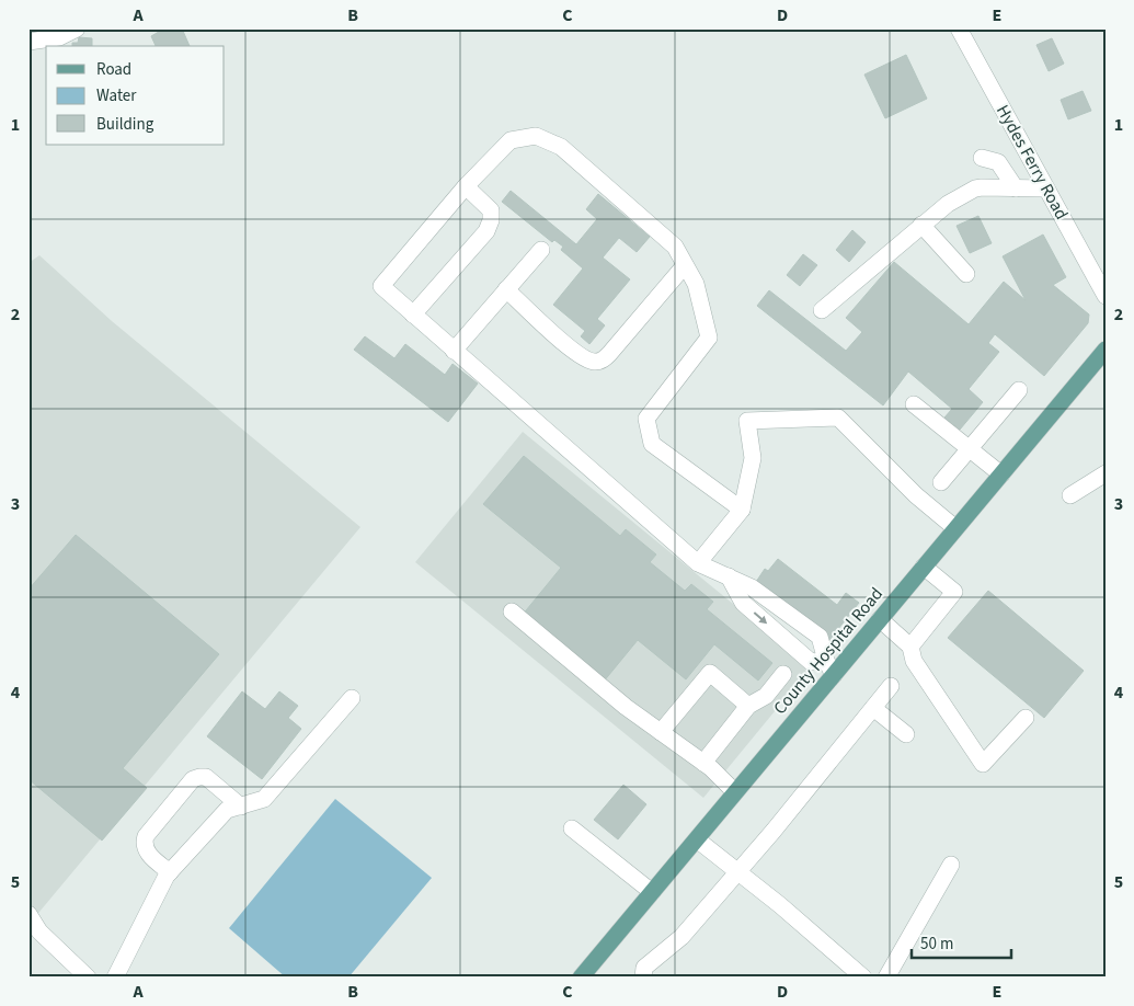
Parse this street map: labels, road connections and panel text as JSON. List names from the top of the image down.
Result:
{
  "streets": {
    "main road": ["County Hospital Road"],
    "street": ["Hydes Ferry Road"]
  },
  "legend": ["Road", "Water", "Building"],
  "scale_bar": "50 m",
  "grid": {
    "columns": [
      "A",
      "B",
      "C",
      "D",
      "E"
    ],
    "rows": [
      "1",
      "2",
      "3",
      "4",
      "5"
    ]
  }
}
